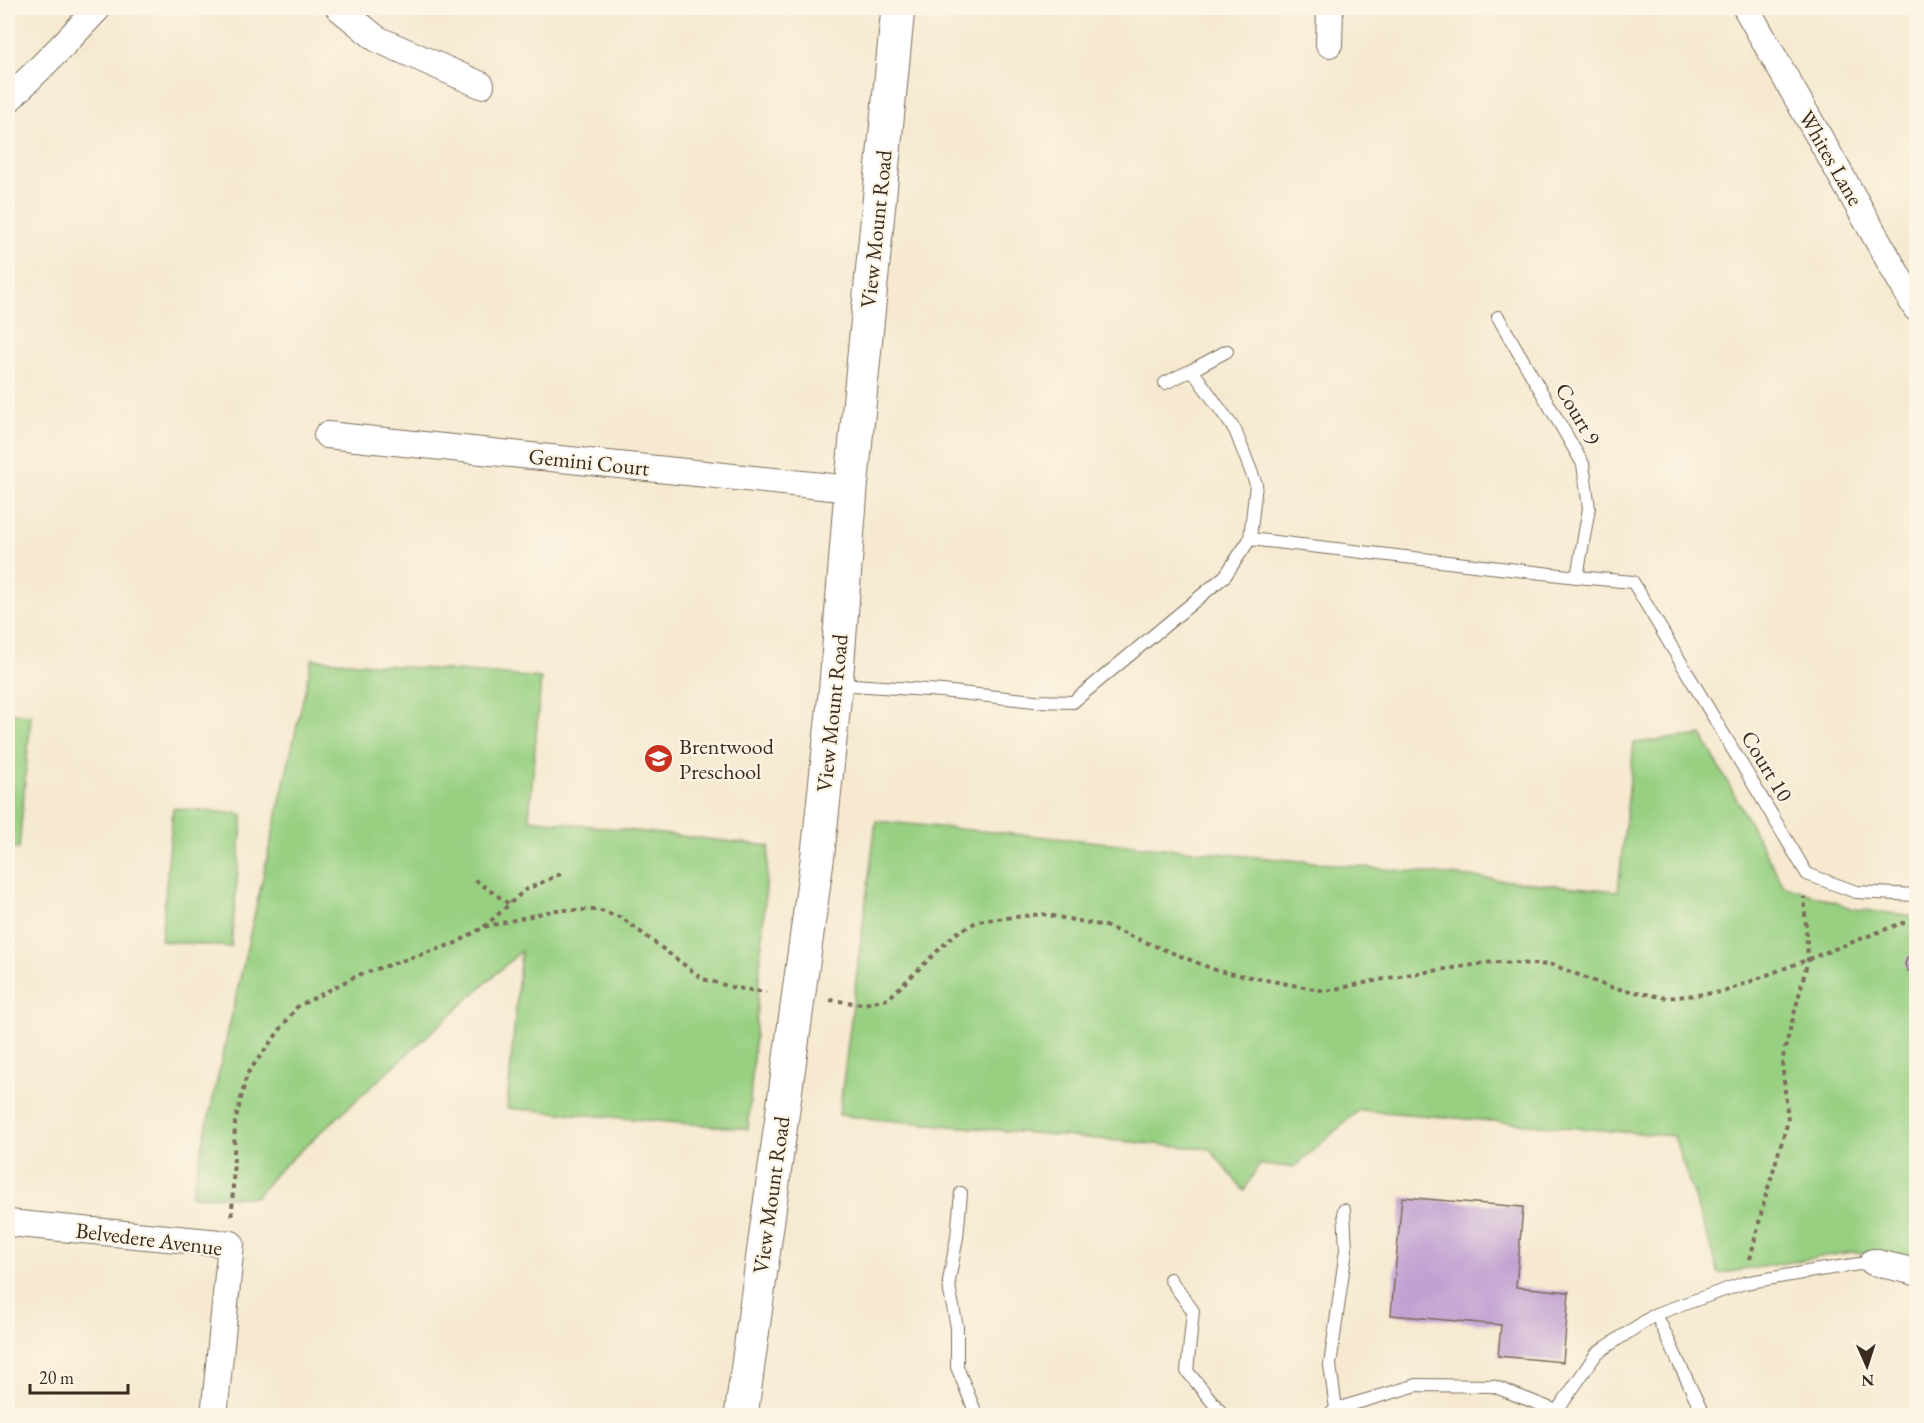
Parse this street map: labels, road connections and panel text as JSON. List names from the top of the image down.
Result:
{
  "streets": {
    "street": [
      "Whites Lane",
      "View Mount Road",
      "Gemini Court",
      "Belvedere Avenue"
    ],
    "lane": ["Court 9", "Court 10"]
  },
  "crossings": [
    ["View Mount Road", "Gemini Court"],
    ["Court 9", "Court 10"]
  ],
  "places": {
    "school or university": ["Brentwood Preschool"]
  },
  "scale_bar": "20 m",
  "north": "bottom"
}
